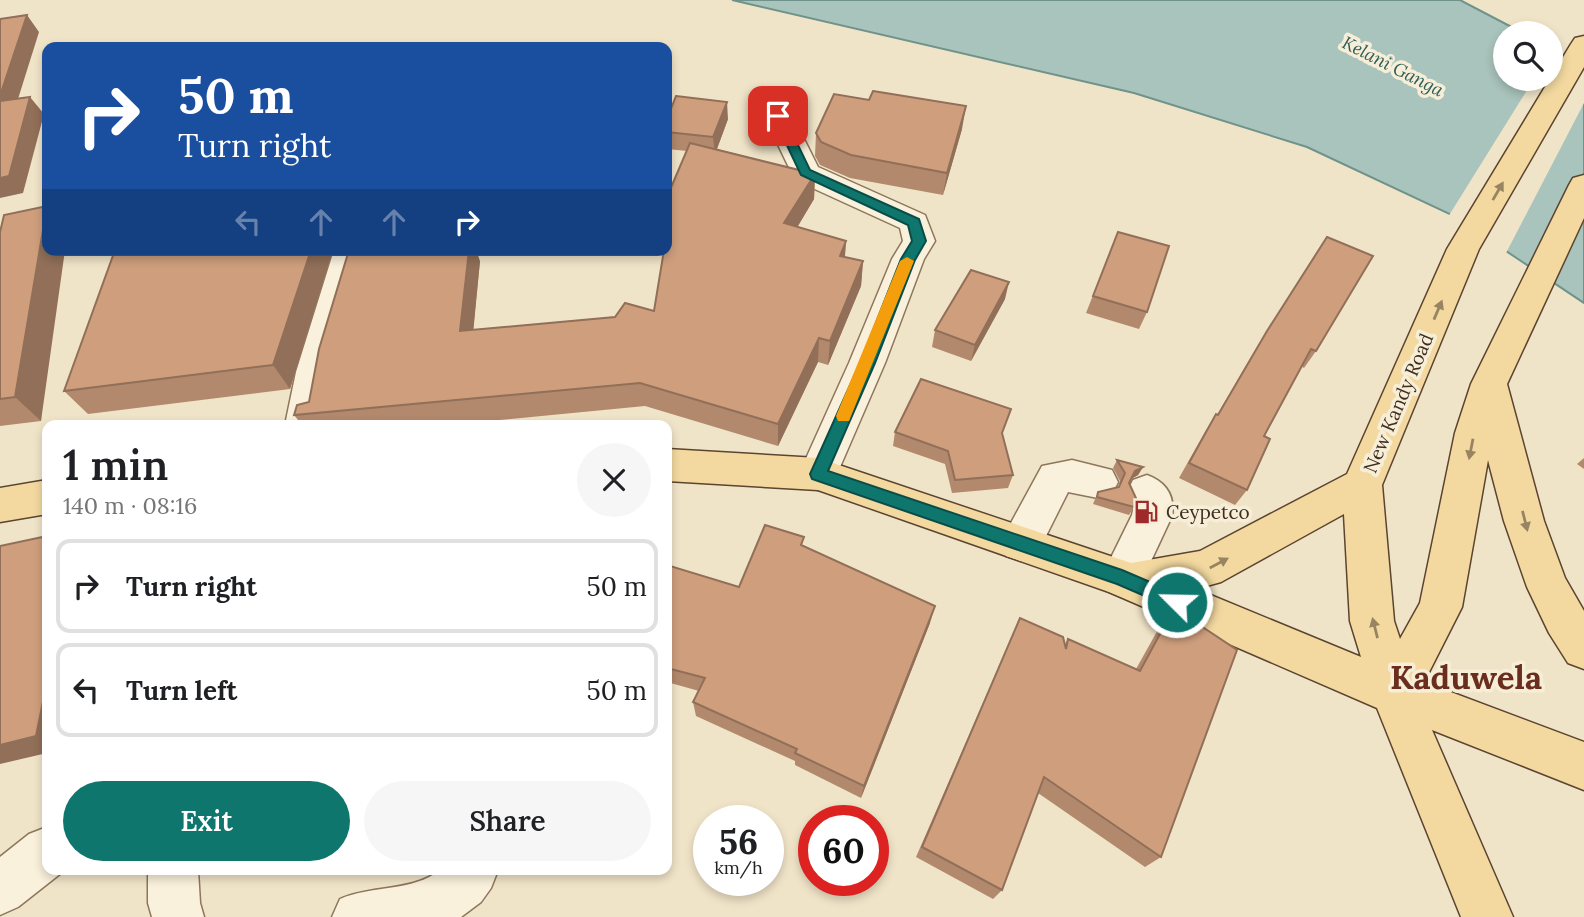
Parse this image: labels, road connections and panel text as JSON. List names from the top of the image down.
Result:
{
  "streets": {
    "main road": ["New Kandy Road"]
  },
  "districts": ["Kaduwela"],
  "water": ["Kelani Ganga"],
  "places": {
    "fuel station": ["Ceypetco"]
  },
  "page": {
    "turn": ["50 m", "Turn right"],
    "heading": ["1 min", "140 m · 08:16"],
    "list": [
      {
        "name": "Turn right",
        "value": "50 m"
      },
      {
        "name": "Turn left",
        "value": "50 m"
      }
    ],
    "buttons": ["Exit", "Share"],
    "speed": "56 km/h",
    "limit": "60"
  }
}
